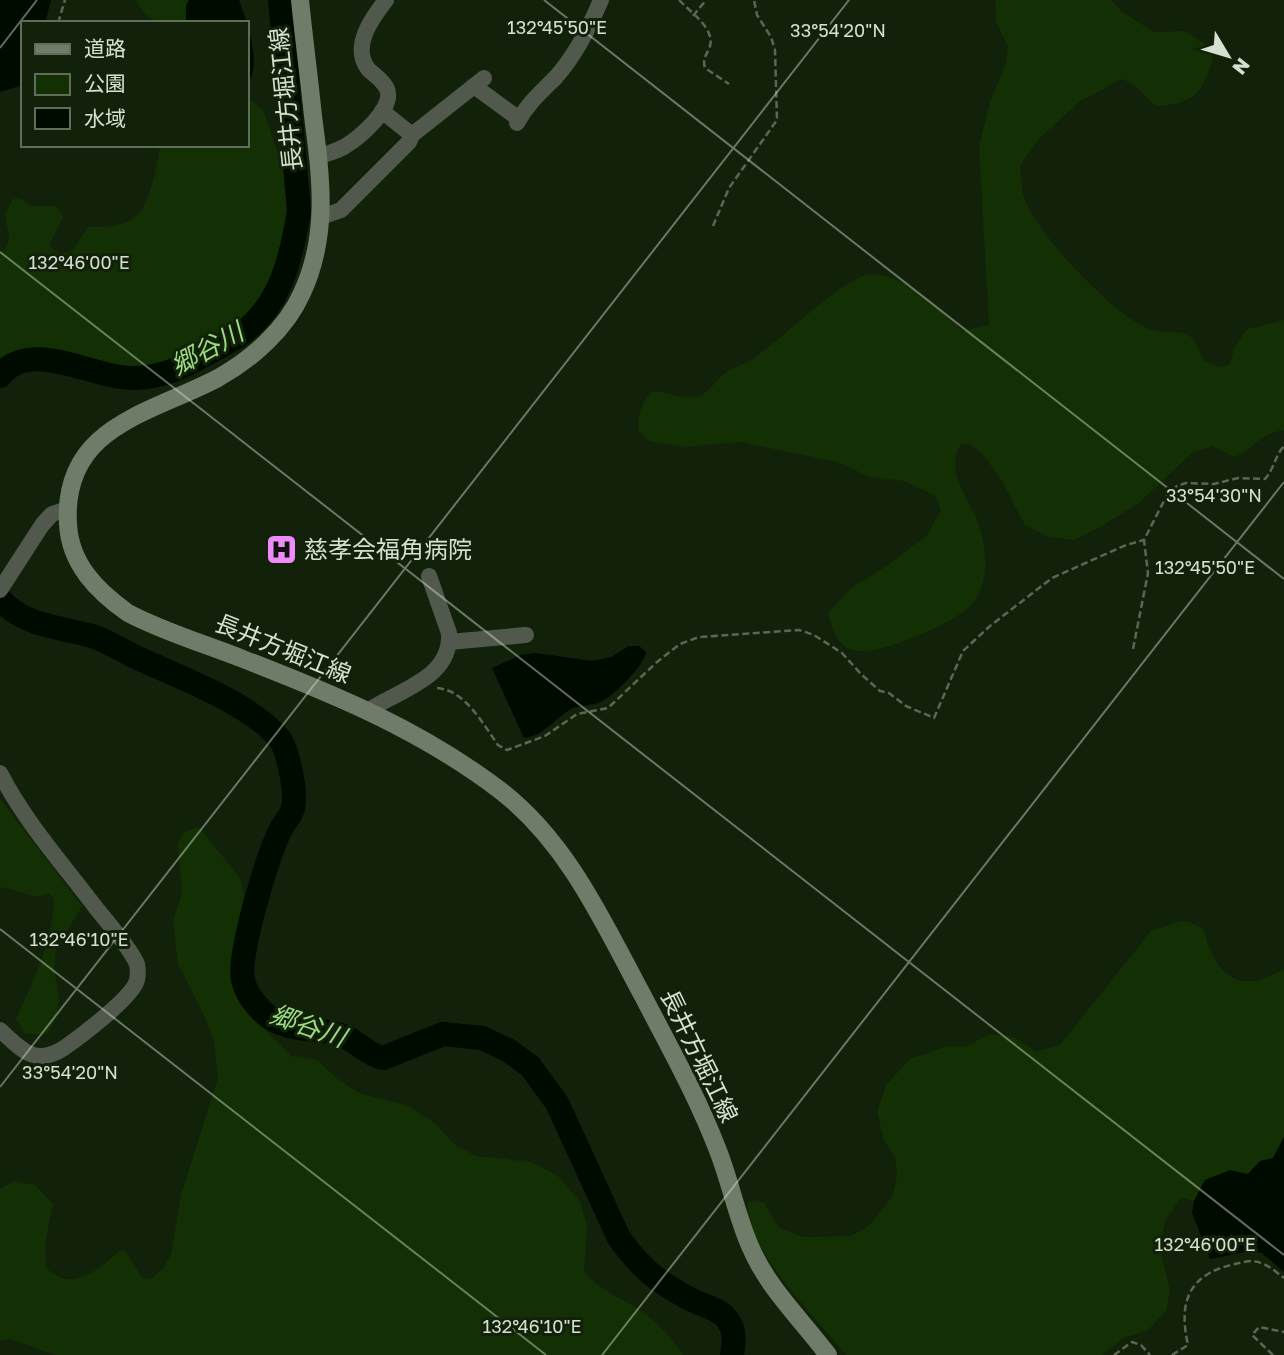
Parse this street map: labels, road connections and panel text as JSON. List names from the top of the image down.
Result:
{
  "streets": {
    "main road": ["長井方堀江線"]
  },
  "water": ["郷谷川"],
  "places": {
    "hospital": ["慈孝会福角病院"]
  },
  "legend": ["道路", "公園", "水域"],
  "north": "bottom right",
  "coordinates": [
    "132°45'50\"E",
    "33°54'20\"N",
    "132°46'00\"E",
    "33°54'30\"N",
    "132°46'10\"E"
  ]
}
